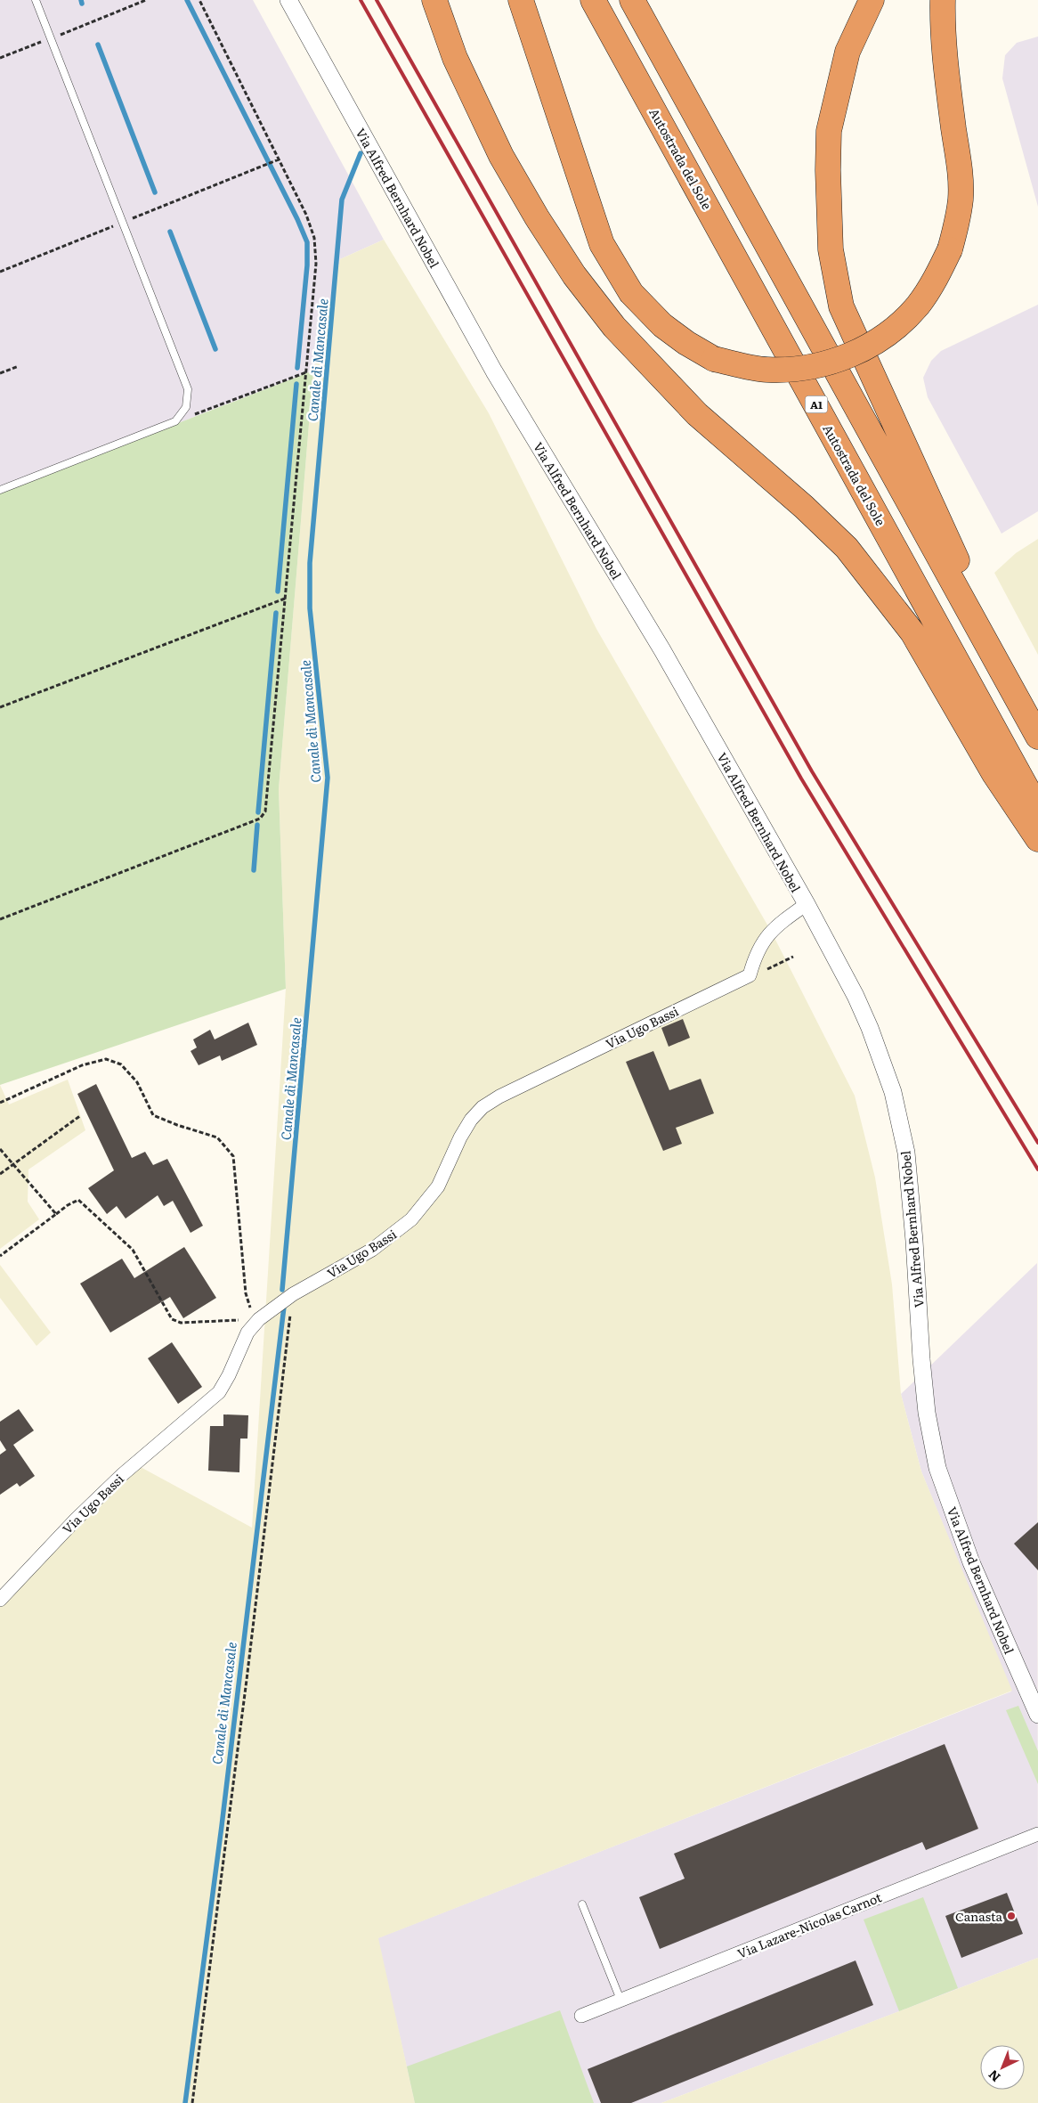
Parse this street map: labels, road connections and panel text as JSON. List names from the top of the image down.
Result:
{
  "streets": {
    "highway": ["Autostrada del Sole", "A1"],
    "street": ["Via Alfred Bernhard Nobel", "Via Ugo Bassi", "Via Lazare-Nicolas Carnot"]
  },
  "water": ["Canale di Mancasale"],
  "places": ["Canasta"],
  "north": "bottom left"
}
